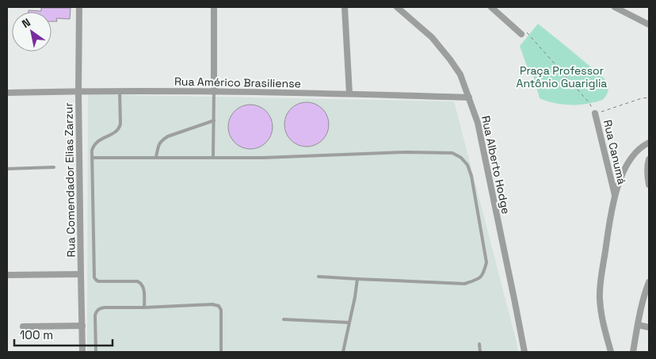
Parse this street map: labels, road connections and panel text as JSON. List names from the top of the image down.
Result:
{
  "streets": {
    "street": [
      "Rua Américo Brasiliense",
      "Rua Canumá",
      "Rua Alberto Hodge",
      "Rua Comendador Elias Zarzur"
    ]
  },
  "crossings": [
    ["Rua Américo Brasiliense", "Rua Alberto Hodge"],
    ["Rua Américo Brasiliense", "Rua Comendador Elias Zarzur"]
  ],
  "parks": ["Praça Professor Antônio Guariglia"],
  "scale_bar": "100 m",
  "north": "top left"
}
